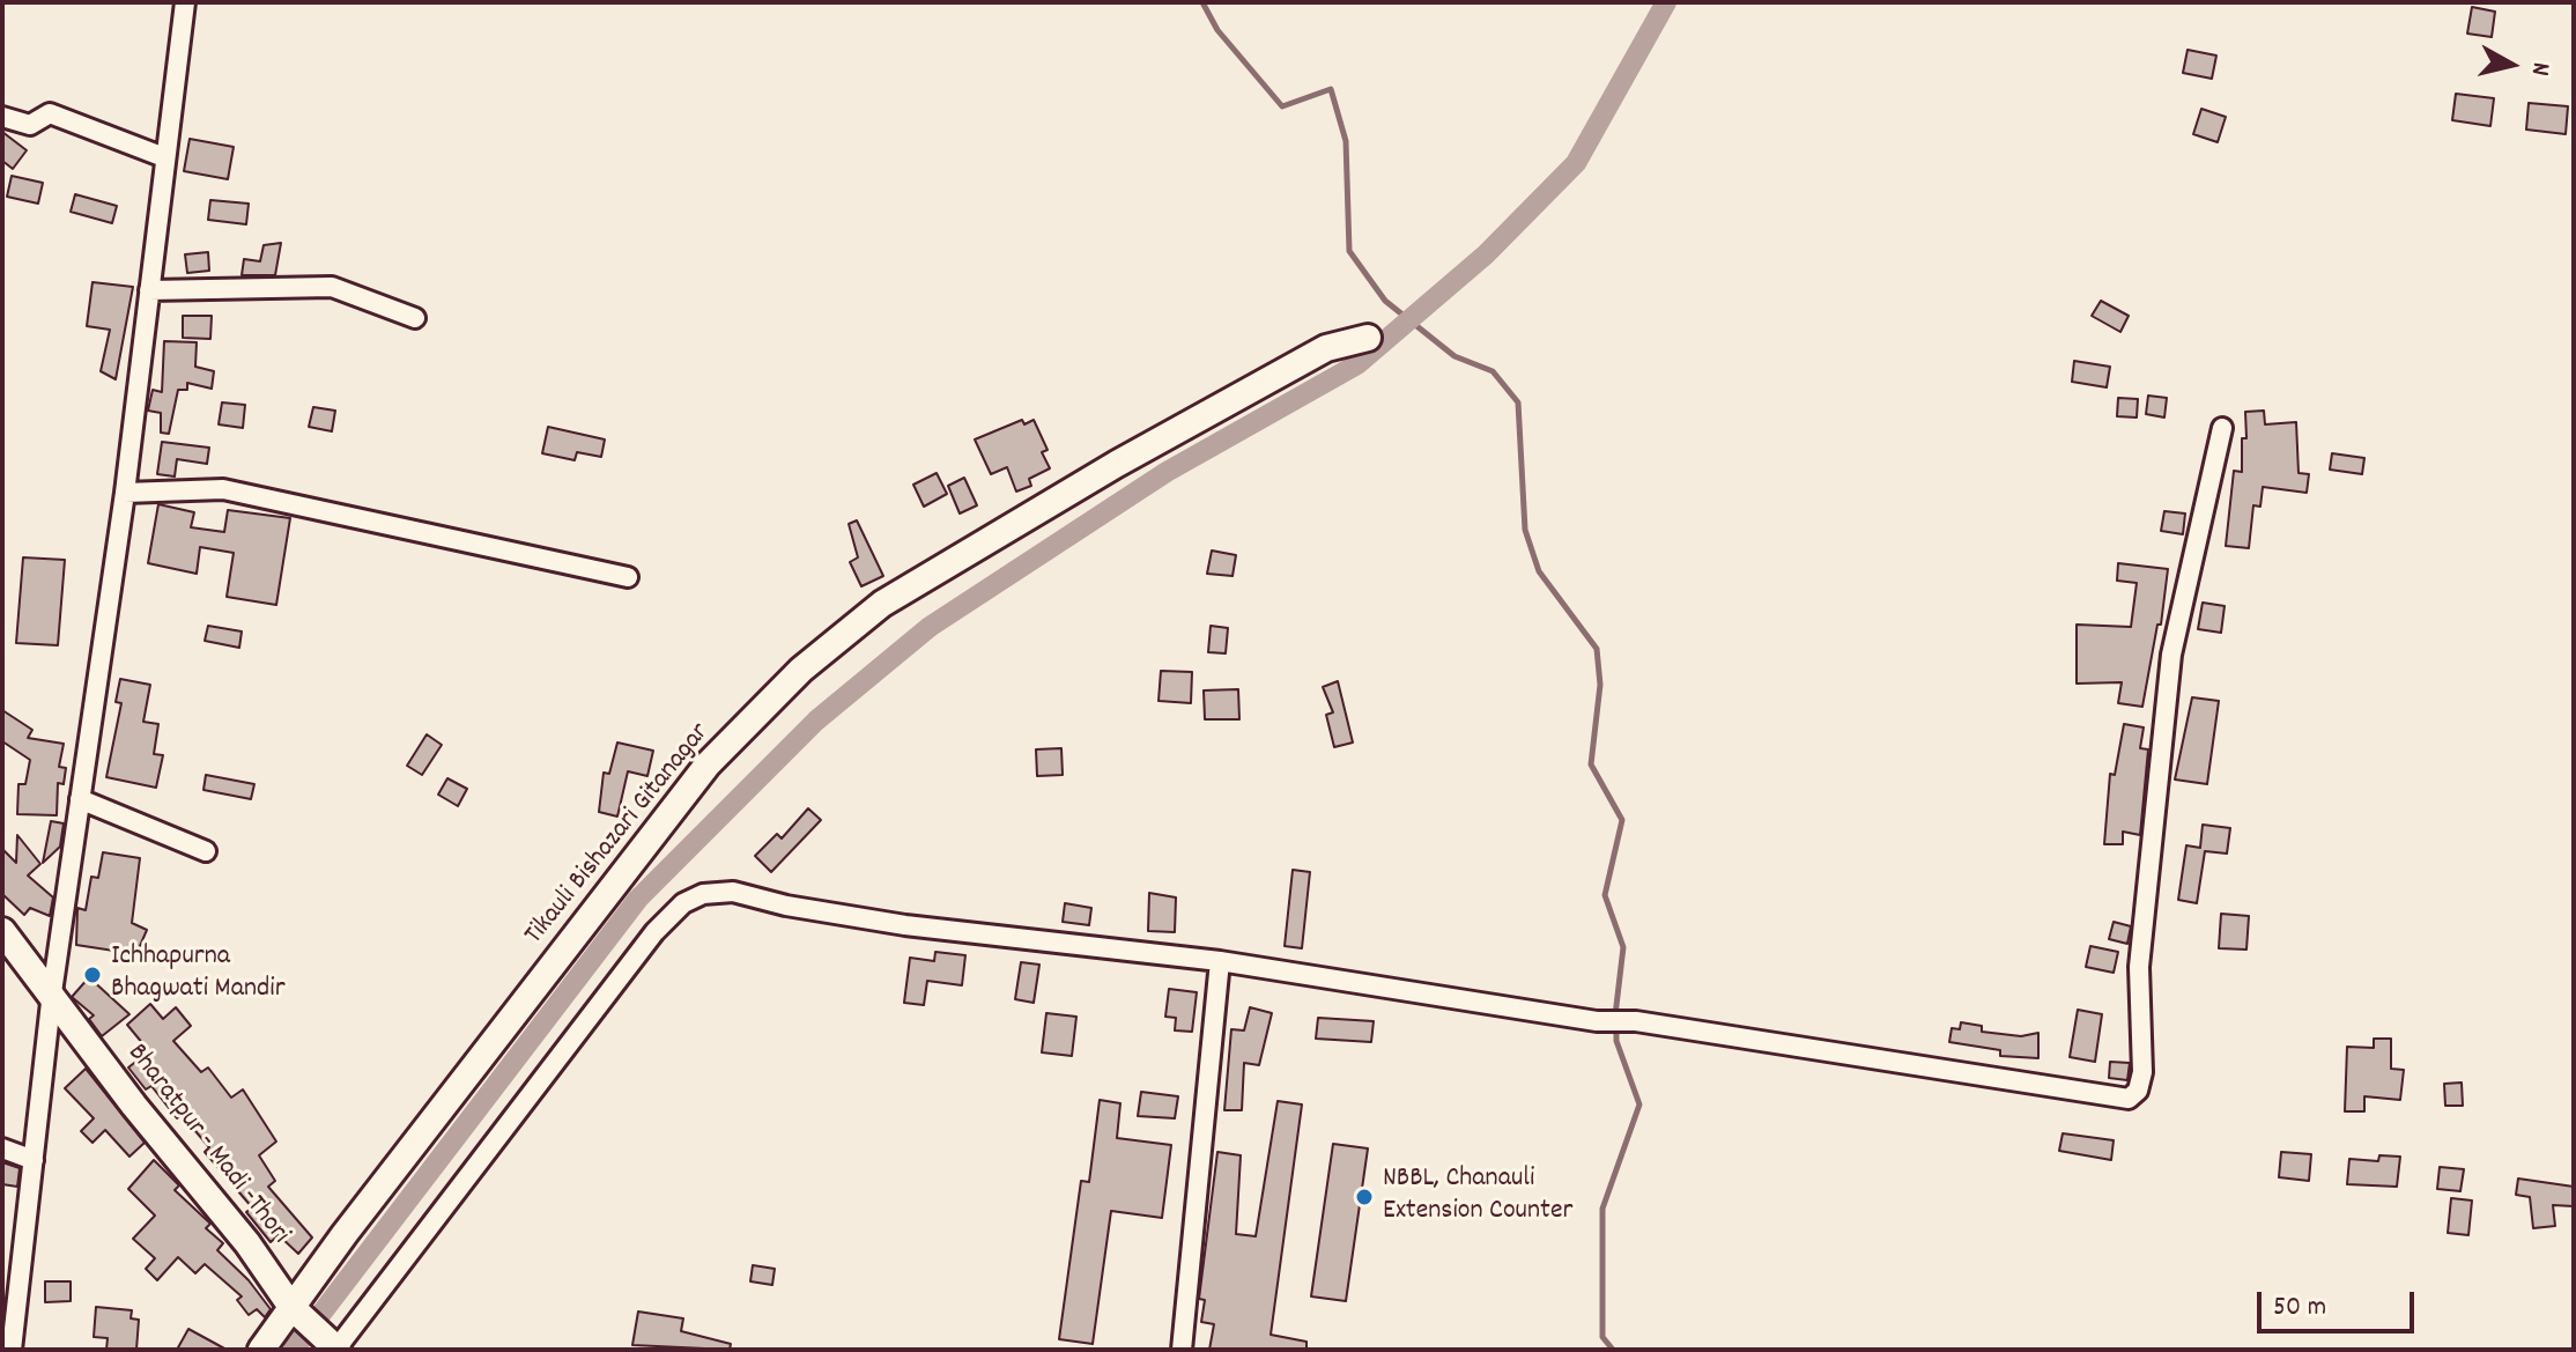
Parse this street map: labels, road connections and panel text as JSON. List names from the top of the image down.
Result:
{
  "streets": {
    "street": ["Tikauli Bishazari Gitanagar", "Bharatpur - Madi -Thori"]
  },
  "crossings": [
    ["Tikauli Bishazari Gitanagar", "Bharatpur - Madi -Thori"]
  ],
  "places": ["Ichhapurna Bhagwati Mandir", "NBBL, Chanauli Extension Counter"],
  "scale_bar": "50 m",
  "north": "right"
}
